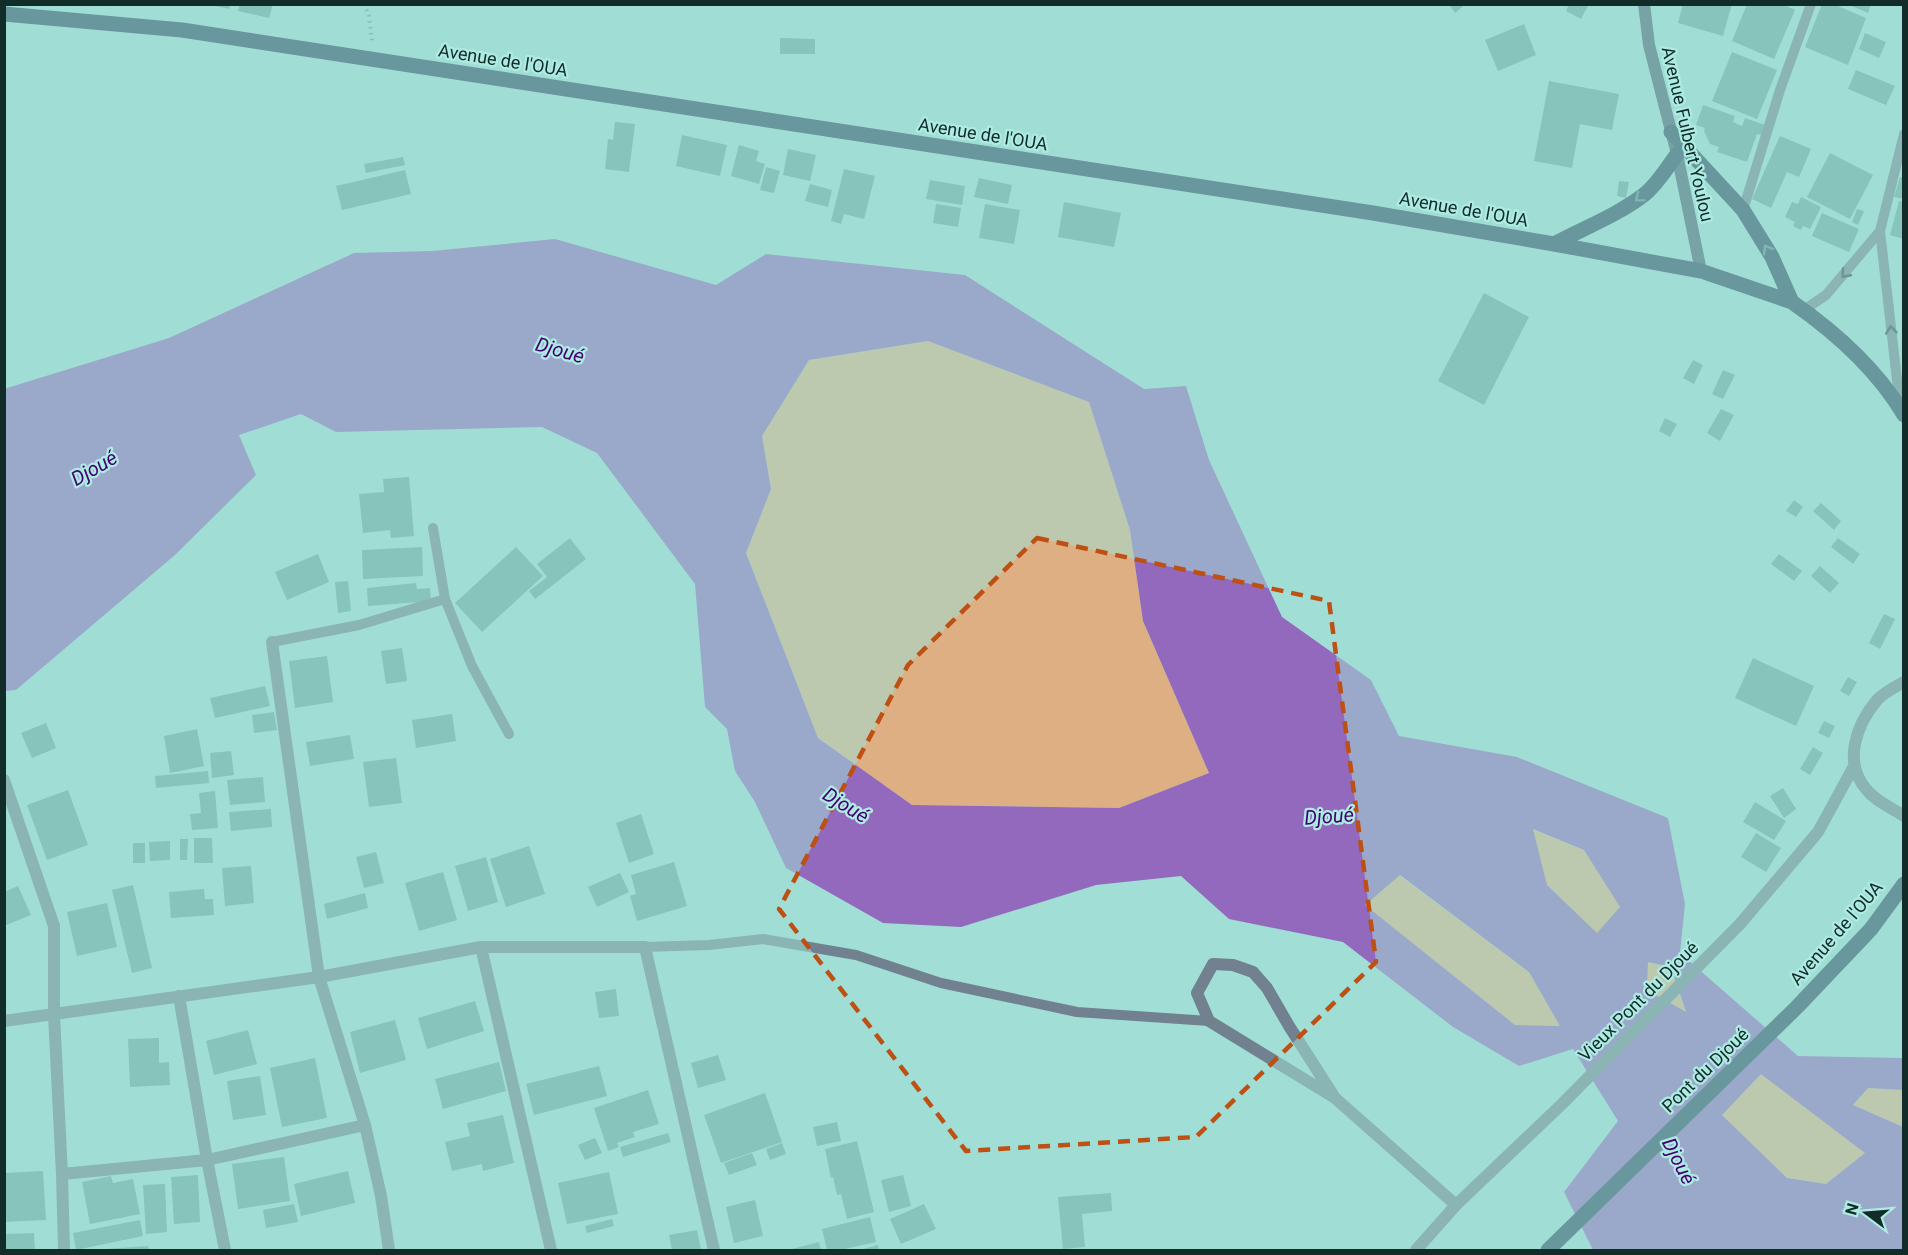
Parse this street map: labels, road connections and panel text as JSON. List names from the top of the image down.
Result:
{
  "streets": {
    "main road": ["Avenue de l'OUA", "Avenue Fulbert Youlou", "Pont du Djoué"],
    "street": ["Vieux Pont du Djoué"]
  },
  "crossings": [
    ["Avenue de l'OUA", "Avenue Fulbert Youlou"],
    ["Avenue de l'OUA", "Pont du Djoué"]
  ],
  "water": ["Djoué"],
  "north": "left"
}
